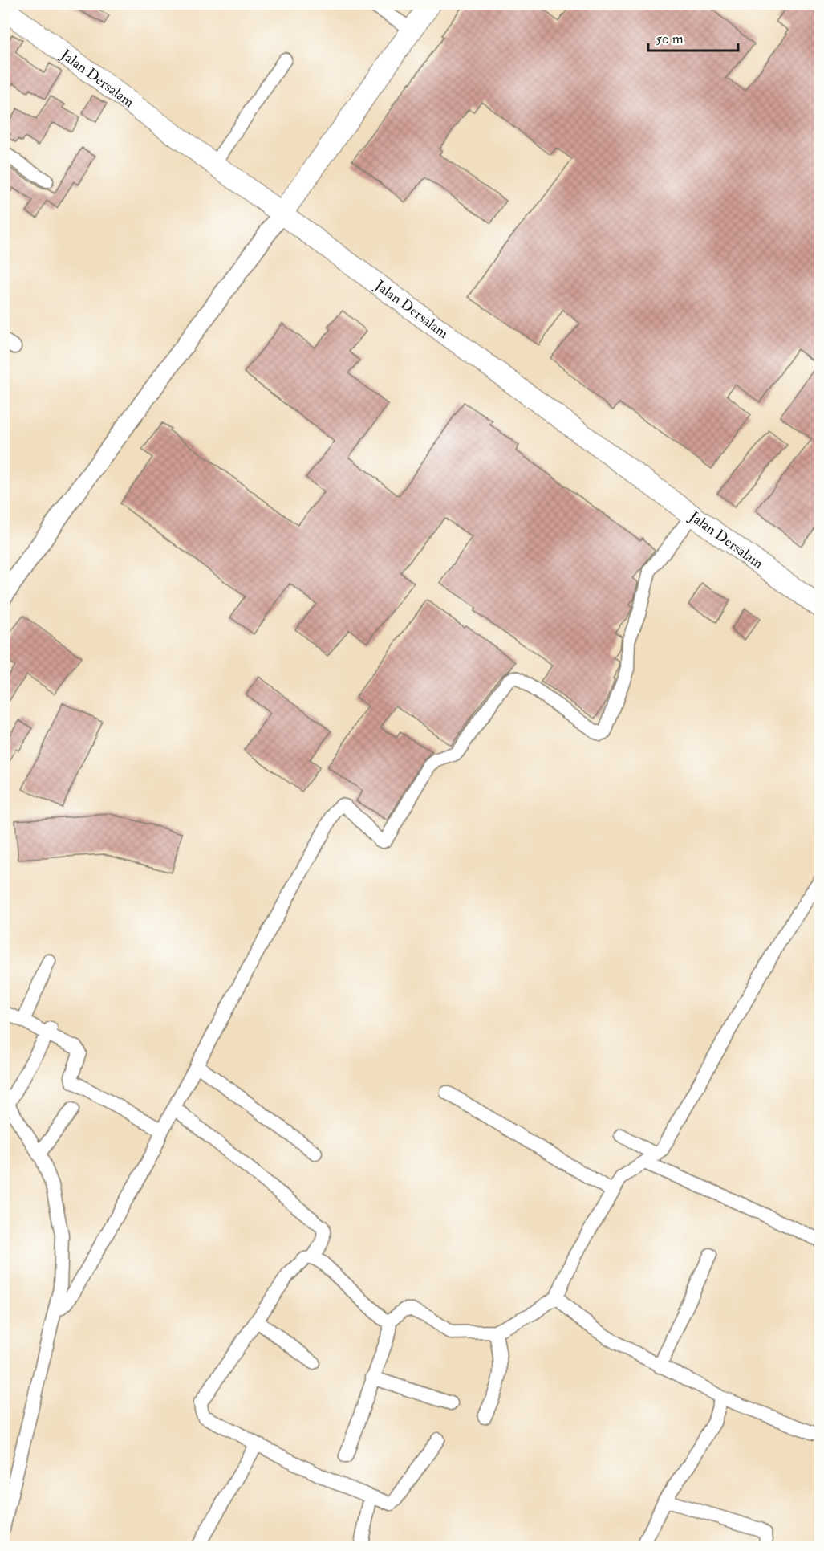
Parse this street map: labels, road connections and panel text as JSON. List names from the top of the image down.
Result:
{
  "streets": {
    "main road": ["Jalan Dersalam"]
  },
  "scale_bar": "50 m"
}
